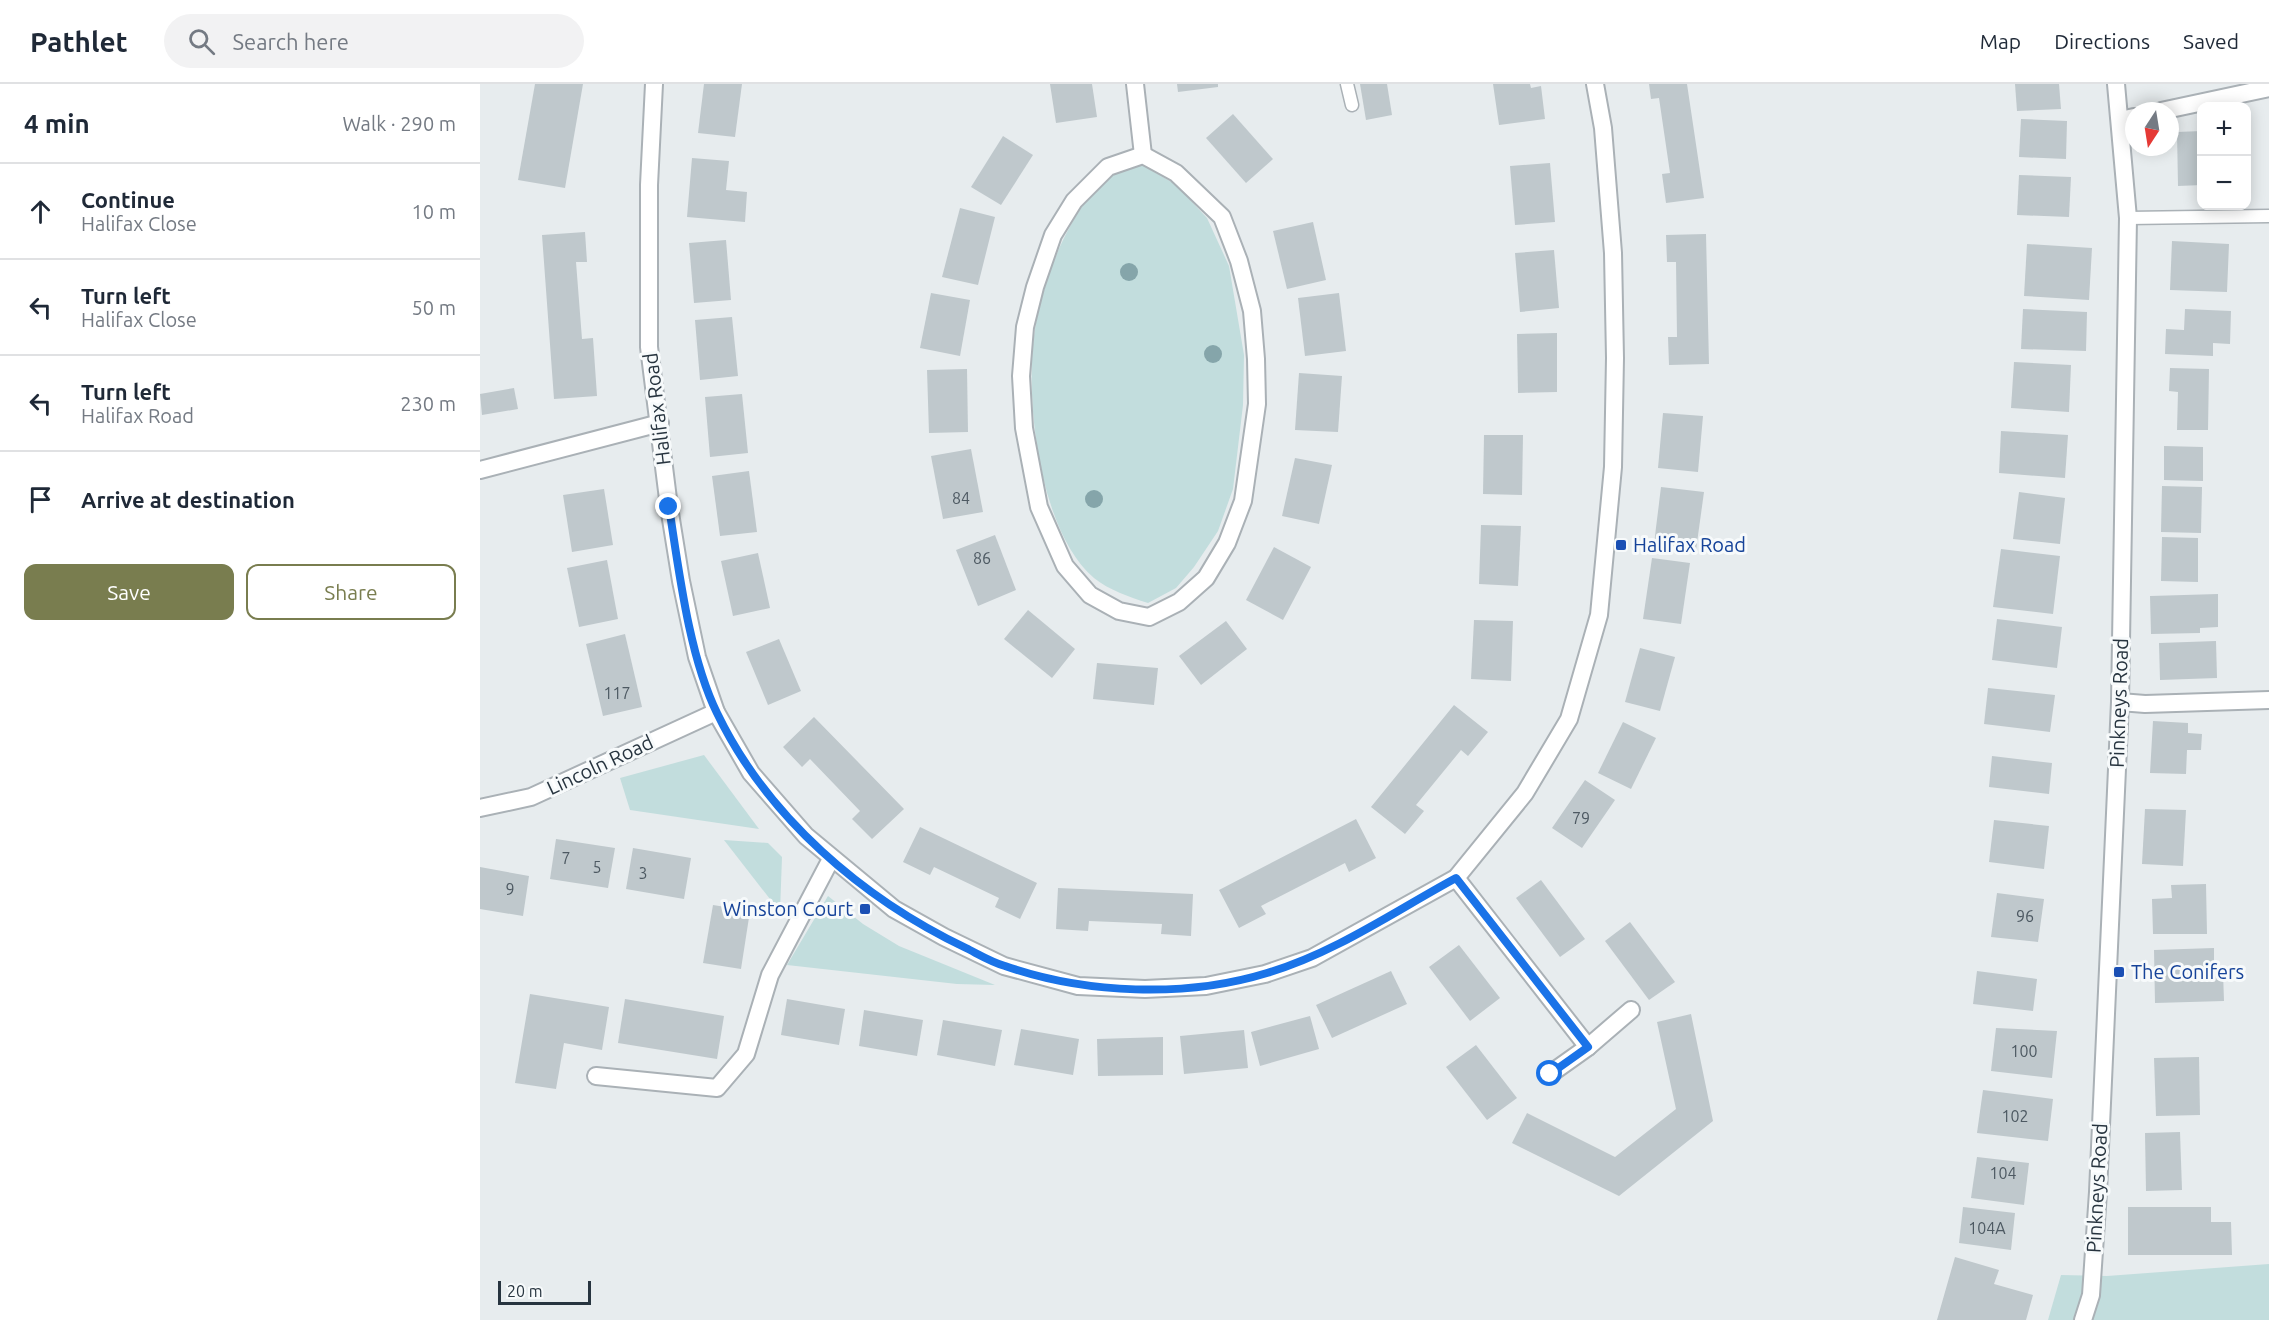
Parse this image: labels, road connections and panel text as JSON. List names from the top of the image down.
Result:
{
  "streets": {
    "street": ["Halifax Road", "Pinkneys Road", "Lincoln Road"]
  },
  "crossings": [
    ["Halifax Road", "Lincoln Road"]
  ],
  "places": {
    "transit": ["Halifax Road", "Winston Court", "The Conifers"]
  },
  "house_numbers": [
    "84",
    "86",
    "117",
    "79",
    "7",
    "5",
    "3",
    "9",
    "96",
    "100",
    "102",
    "104",
    "104A"
  ],
  "scale_bar": "20 m",
  "north": "bottom",
  "page": {
    "header": "Pathlet",
    "search": "Search here",
    "nav": ["Map", "Directions", "Saved"],
    "heading": ["4 min", "Walk · 290 m"],
    "map_buttons": ["+", "−"],
    "list": [
      ["Continue", "Halifax Close", "10 m"],
      ["Turn left", "Halifax Close", "50 m"],
      ["Turn left", "Halifax Road", "230 m"],
      "Arrive at destination"
    ],
    "buttons": ["Save", "Share"],
    "scale": "20 m"
  }
}
